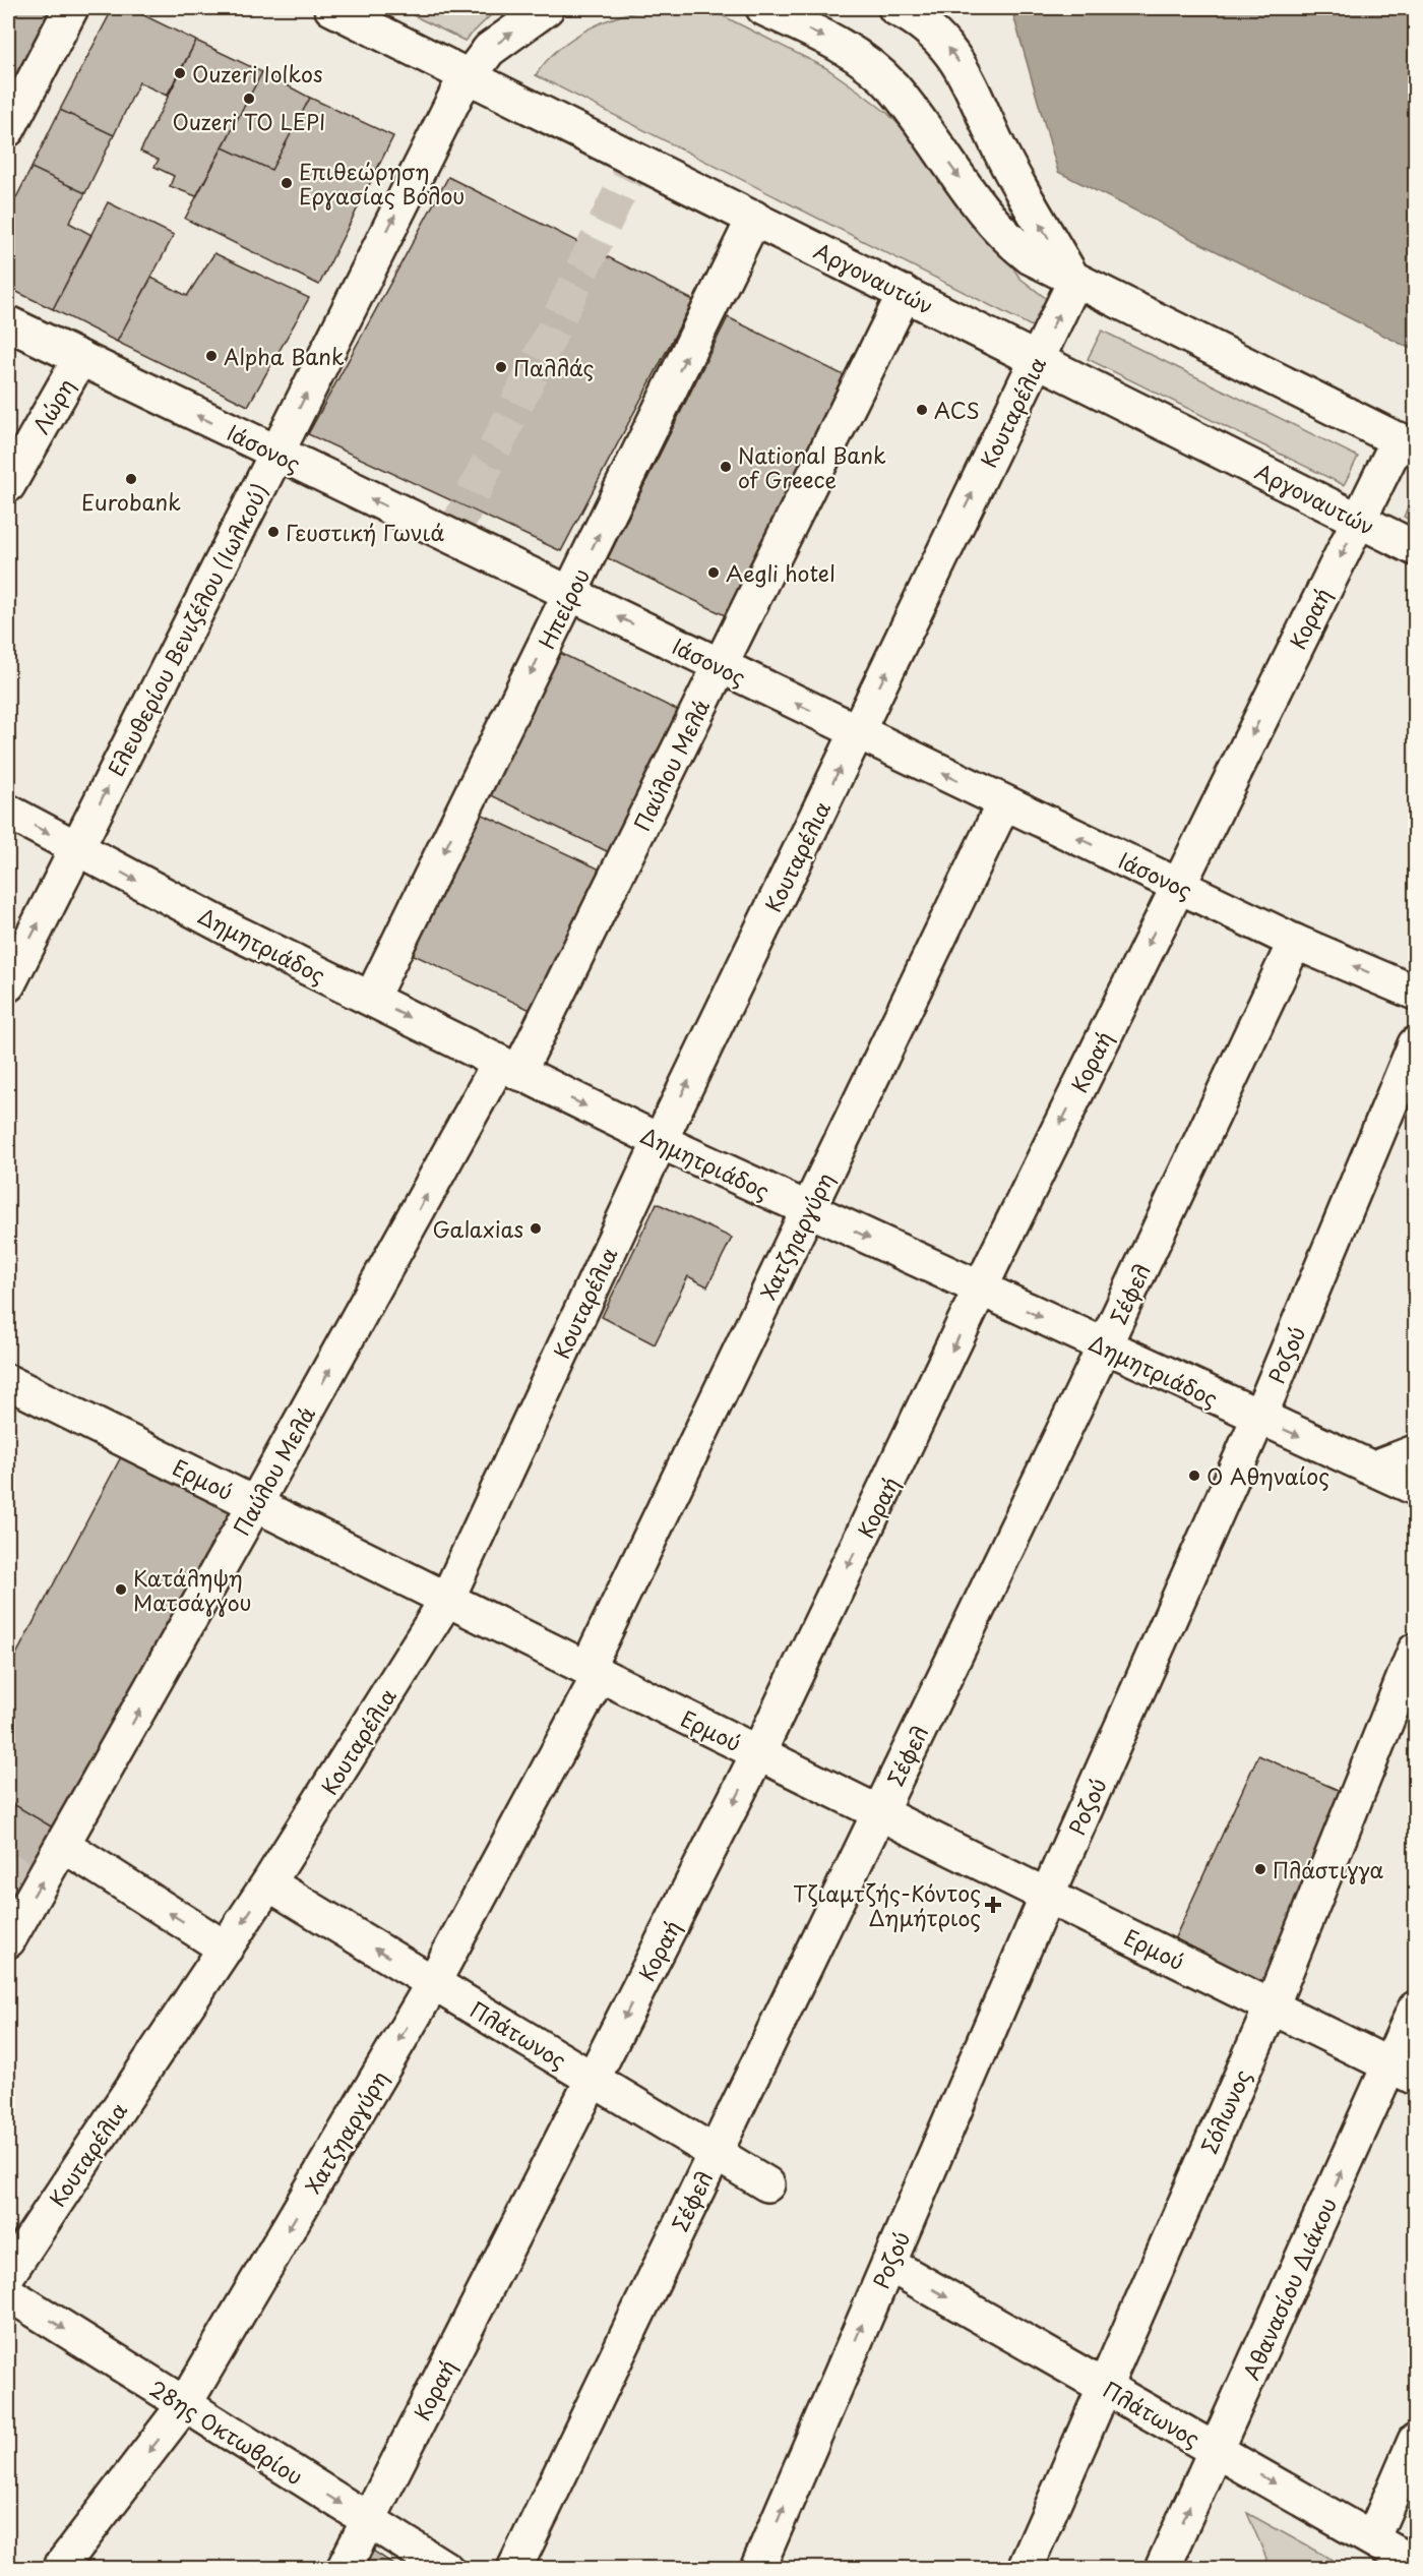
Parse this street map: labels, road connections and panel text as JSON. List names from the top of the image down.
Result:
{
  "streets": {
    "street": [
      "Αργοναυτών",
      "Λώρη",
      "Κουταρέλια",
      "Ιάσονος",
      "Ηπείρου",
      "Κοραή",
      "Ελευθερίου Βενιζέλου (Ιωλκού)",
      "Παύλου Μελά",
      "Δημητριάδος",
      "Χατζηαργύρη",
      "Σέφελ",
      "Ροζού",
      "Ερμού",
      "Πλάτωνος",
      "Σόλωνος",
      "Αθανασίου Διάκου",
      "28ης Οκτωβρίου"
    ]
  },
  "crossings": [
    ["Αργοναυτών", "Κουταρέλια"],
    ["Αργοναυτών", "Ηπείρου"],
    ["Αργοναυτών", "Κοραή"],
    ["Αργοναυτών", "Ελευθερίου Βενιζέλου (Ιωλκού)"],
    ["Αργοναυτών", "Παύλου Μελά"],
    ["Λώρη", "Ιάσονος"],
    ["Κουταρέλια", "Ιάσονος"],
    ["Κουταρέλια", "Δημητριάδος"],
    ["Κουταρέλια", "Ερμού"],
    ["Κουταρέλια", "Πλάτωνος"],
    ["Ιάσονος", "Ηπείρου"],
    ["Ιάσονος", "Κοραή"],
    ["Ιάσονος", "Ελευθερίου Βενιζέλου (Ιωλκού)"],
    ["Ιάσονος", "Παύλου Μελά"],
    ["Ιάσονος", "Χατζηαργύρη"],
    ["Ιάσονος", "Σέφελ"],
    ["Ηπείρου", "Δημητριάδος"],
    ["Κοραή", "Δημητριάδος"],
    ["Κοραή", "Ερμού"],
    ["Κοραή", "Πλάτωνος"],
    ["Κοραή", "28ης Οκτωβρίου"],
    ["Ελευθερίου Βενιζέλου (Ιωλκού)", "Δημητριάδος"],
    ["Παύλου Μελά", "Δημητριάδος"],
    ["Παύλου Μελά", "Ερμού"],
    ["Δημητριάδος", "Χατζηαργύρη"],
    ["Δημητριάδος", "Σέφελ"],
    ["Δημητριάδος", "Ροζού"],
    ["Χατζηαργύρη", "Ερμού"],
    ["Χατζηαργύρη", "Πλάτωνος"],
    ["Χατζηαργύρη", "28ης Οκτωβρίου"],
    ["Σέφελ", "Ερμού"],
    ["Σέφελ", "Πλάτωνος"],
    ["Ροζού", "Ερμού"],
    ["Ροζού", "Πλάτωνος"],
    ["Ερμού", "Σόλωνος"],
    ["Ερμού", "Αθανασίου Διάκου"],
    ["Πλάτωνος", "Σόλωνος"],
    ["Πλάτωνος", "Αθανασίου Διάκου"]
  ],
  "one_way": [
    "Κουταρέλια",
    "Ιάσονος",
    "Κοραή",
    "Ελευθερίου Βενιζέλου (Ιωλκού)",
    "Παύλου Μελά",
    "Δημητριάδος",
    "Αθανασίου Διάκου",
    "28ης Οκτωβρίου"
  ],
  "places": {
    "other": [
      "Ouzeri Iolkos",
      "Ouzeri TO LEPI",
      "Επιθεώρηση Εργασίας Βόλου",
      "Alpha Bank",
      "Παλλάς",
      "ACS",
      "National Bank of Greece",
      "Eurobank",
      "Γευστική Γωνιά",
      "Aegli hotel",
      "Galaxias",
      "Ο Αθηναίος",
      "Κατάληψη Ματσάγγου",
      "Πλάστιγγα"
    ],
    "health": ["Τζιαμτζής-Κόντος Δημήτριος"]
  }
}
